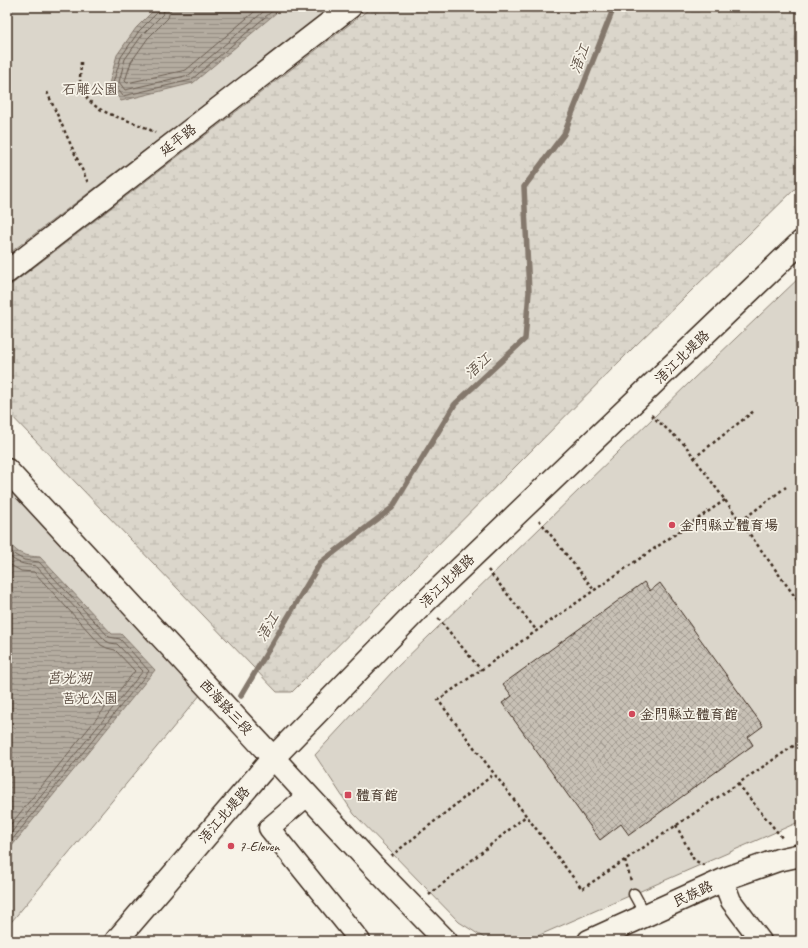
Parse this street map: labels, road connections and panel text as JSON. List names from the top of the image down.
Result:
{
  "streets": {
    "street": [
      "延平路",
      "浯江北堤路",
      "西海路三段",
      "民族路"
    ]
  },
  "crossings": [
    ["浯江北堤路", "西海路三段"]
  ],
  "water": ["浯江", "莒光湖"],
  "parks": ["石雕公園", "莒光公園"],
  "places": {
    "other": ["金門縣立體育場", "金門縣立體育館", "7-Eleven"],
    "transit": ["體育館"]
  }
}
